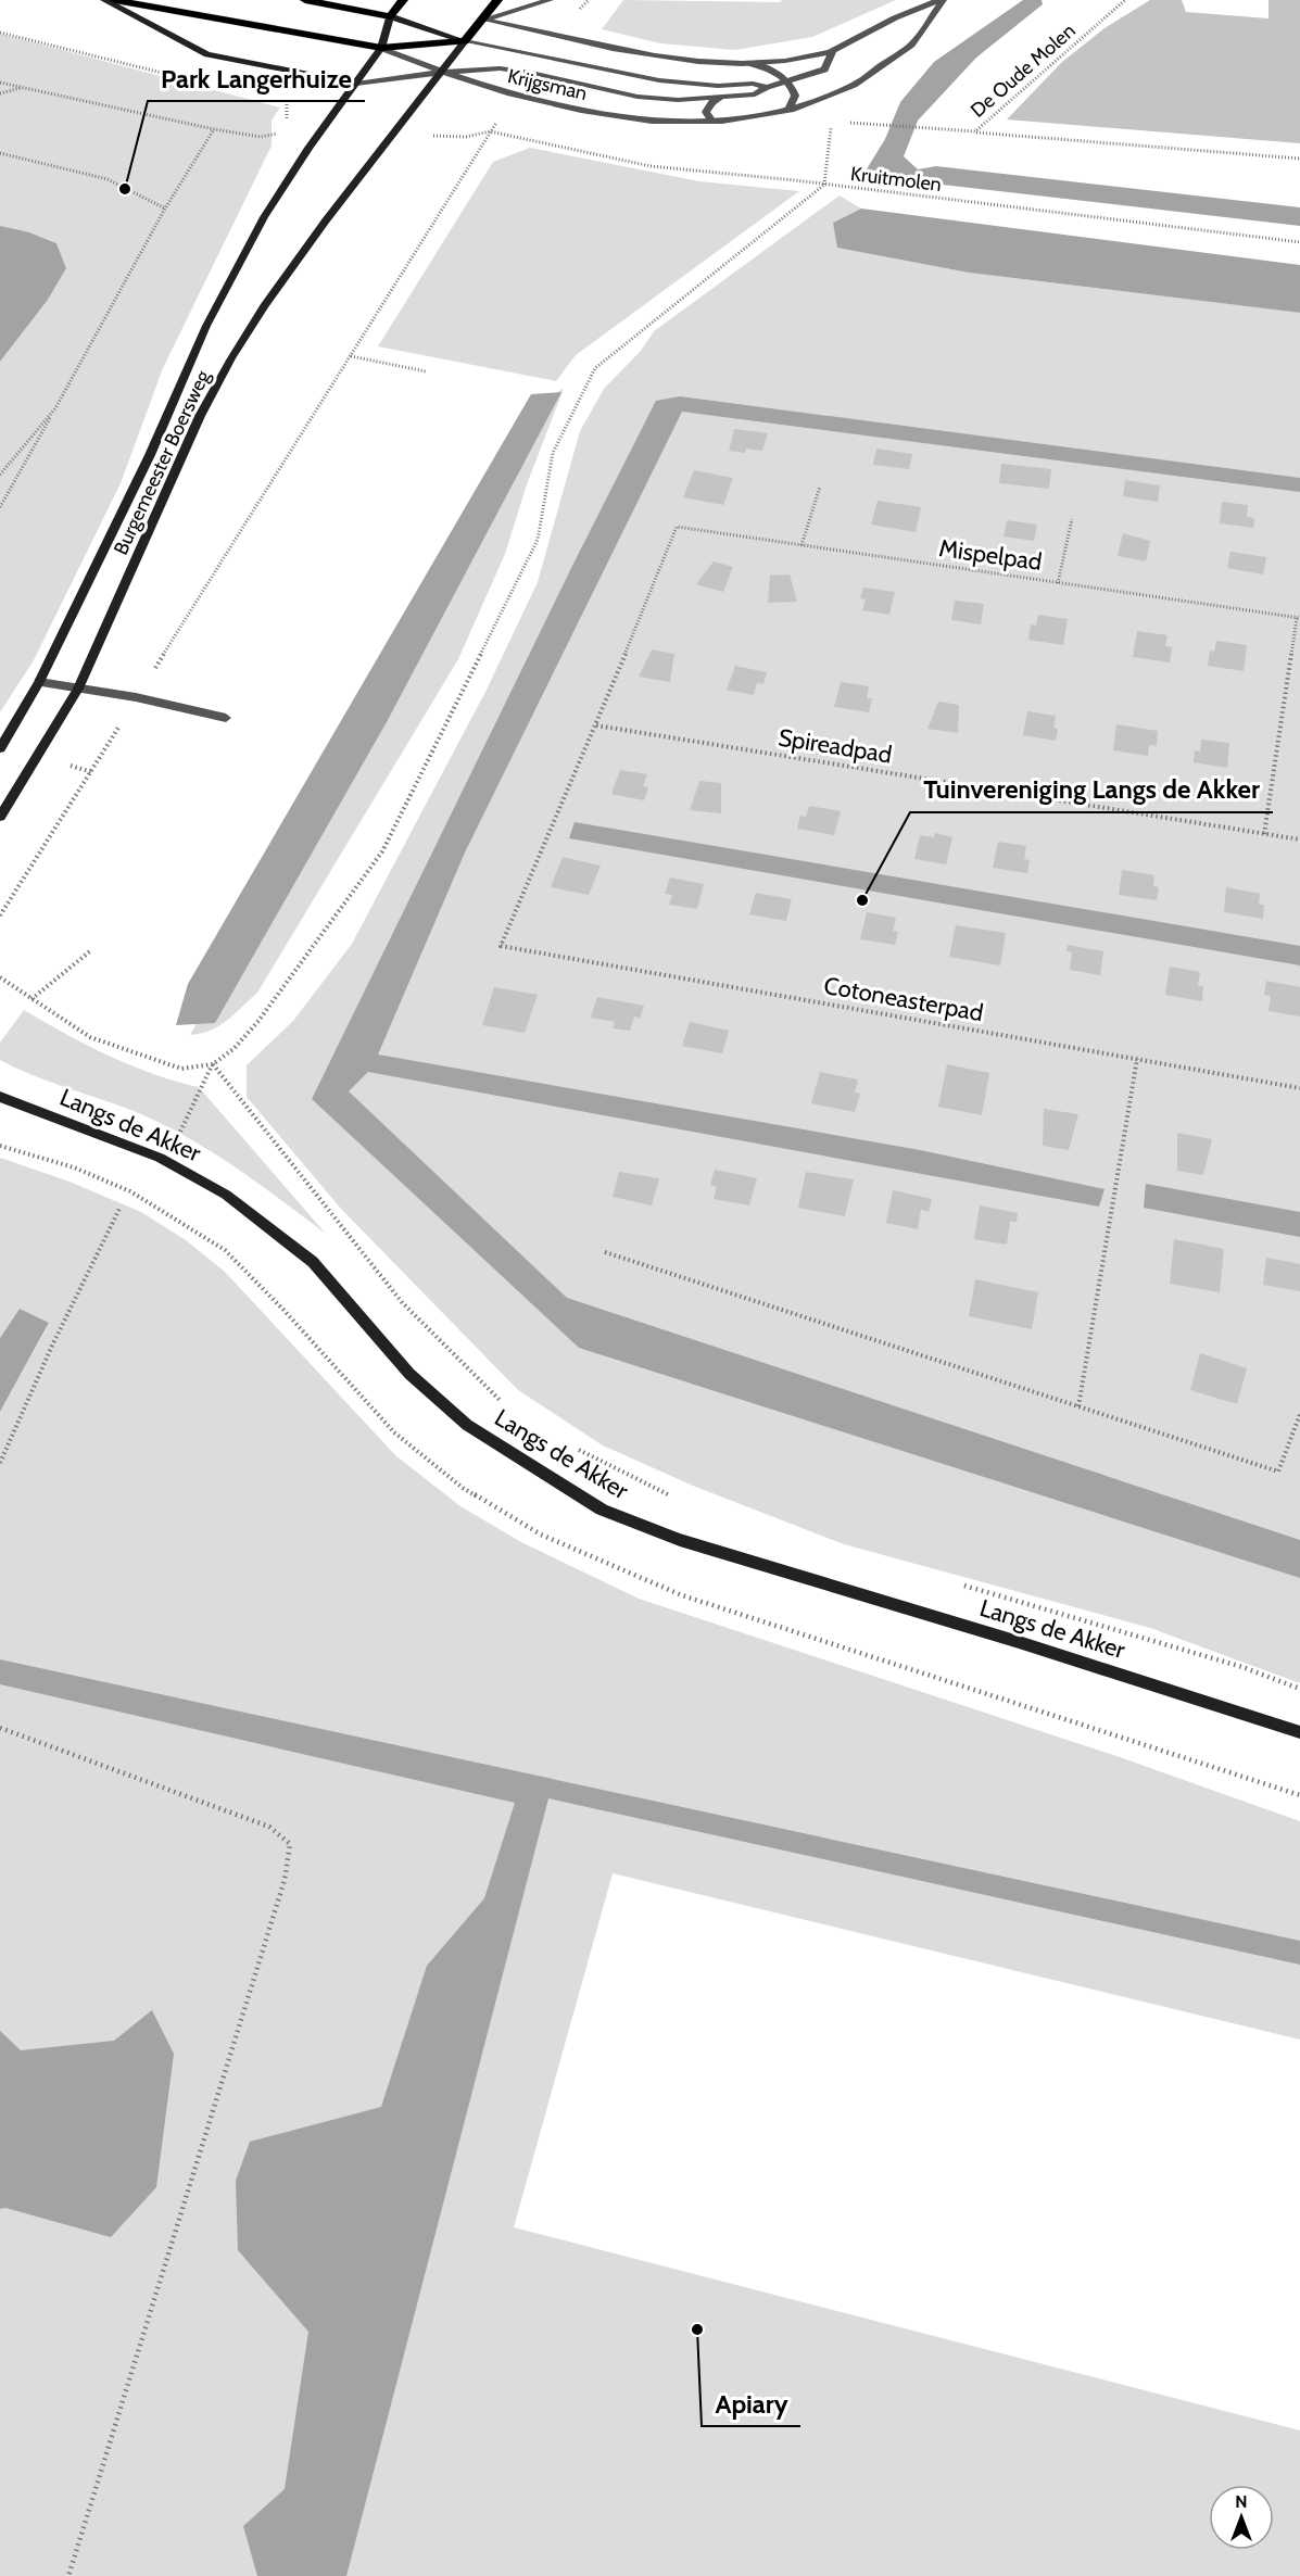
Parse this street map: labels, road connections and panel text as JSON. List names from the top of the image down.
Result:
{
  "streets": {
    "main road": ["Burgemeester Boersweg"],
    "street": ["Krijgsman", "Langs de Akker"],
    "path": [
      "De Oude Molen",
      "Kruitmolen",
      "Mispelpad",
      "Spireadpad",
      "Cotoneasterpad"
    ]
  },
  "crossings": [
    ["Krijgsman", "Burgemeester Boersweg"],
    ["Mispelpad", "Spireadpad"],
    ["Mispelpad", "Cotoneasterpad"],
    ["Spireadpad", "Cotoneasterpad"]
  ],
  "places": ["Park Langerhuize", "Tuinvereniging Langs de Akker", "Apiary"],
  "north": "top"
}
